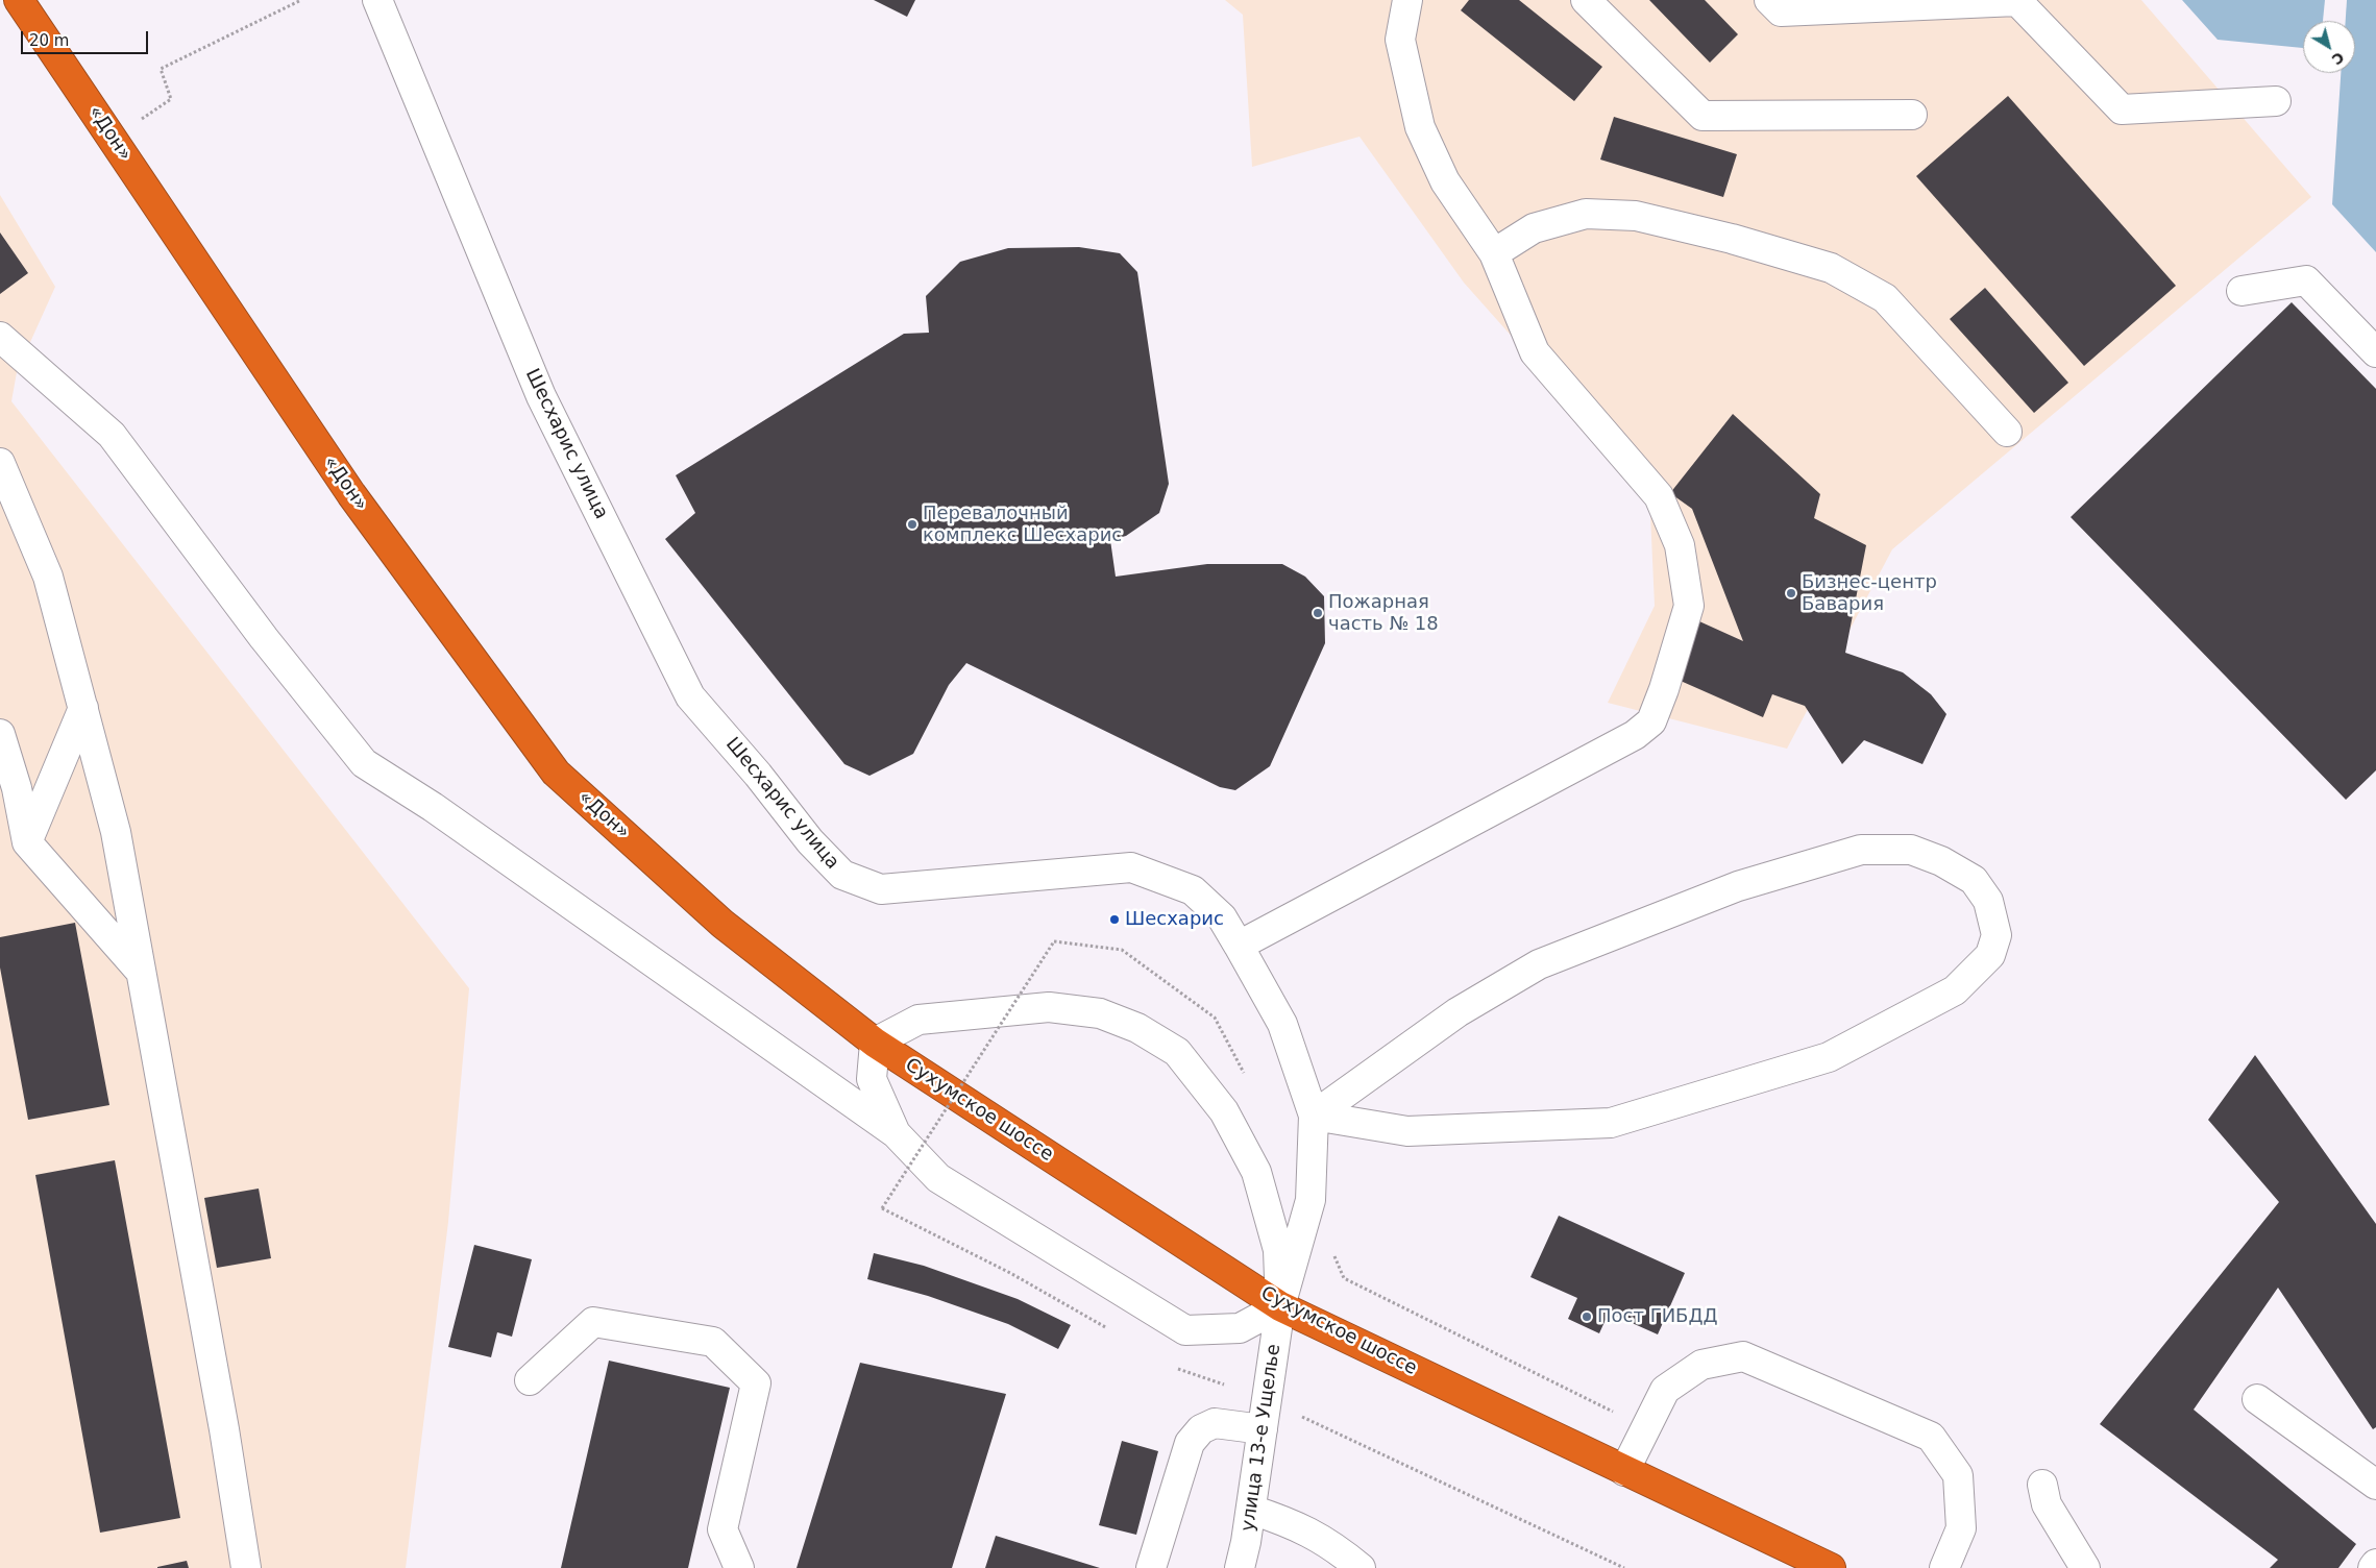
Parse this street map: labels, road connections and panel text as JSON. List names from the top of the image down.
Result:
{
  "streets": {
    "highway": ["«Дон»", "Сухумское шоссе"],
    "street": ["Шесхарис улица", "улица 13-е Ущелье"]
  },
  "crossings": [
    ["«Дон»", "Сухумское шоссе"],
    ["Шесхарис улица", "Сухумское шоссе"],
    ["Шесхарис улица", "улица 13-е Ущелье"],
    ["Сухумское шоссе", "улица 13-е Ущелье"]
  ],
  "places": [
    "Перевалочный комплекс Шесхарис",
    "Бизнес-центр Бавария",
    "Пожарная часть № 18",
    "Шесхарис",
    "Пост ГИБДД"
  ],
  "scale_bar": "20 m",
  "north": "bottom right"
}
